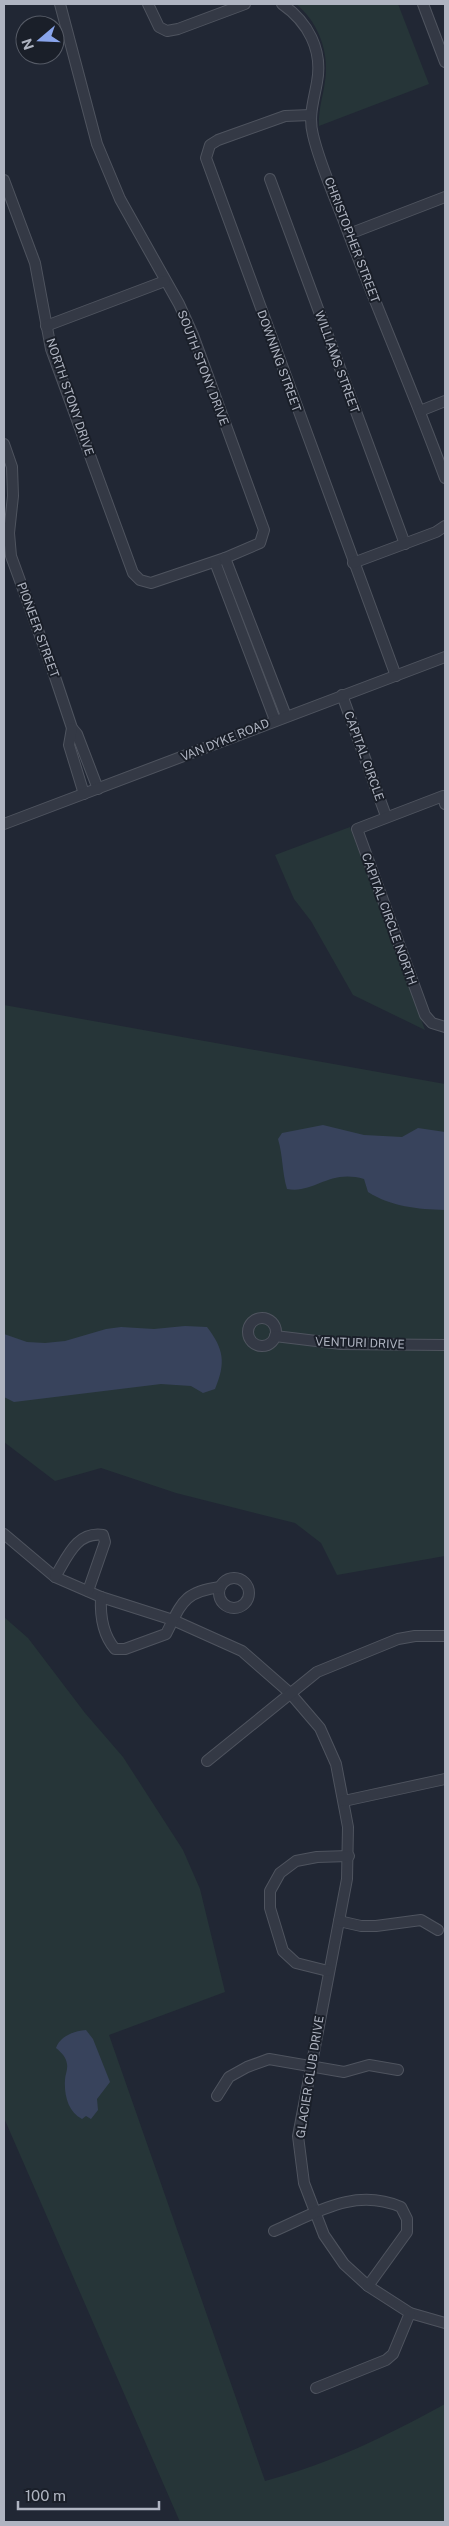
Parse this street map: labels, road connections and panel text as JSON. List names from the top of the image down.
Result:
{
  "streets": {
    "street": [
      "CHRISTOPHER STREET",
      "DOWNING STREET",
      "WILLIAMS STREET",
      "SOUTH STONY DRIVE",
      "NORTH STONY DRIVE",
      "PIONEER STREET",
      "VAN DYKE ROAD",
      "CAPITAL CIRCLE",
      "CAPITAL CIRCLE NORTH",
      "VENTURI DRIVE",
      "GLACIER CLUB DRIVE"
    ]
  },
  "crossings": [
    ["CHRISTOPHER STREET", "DOWNING STREET"],
    ["DOWNING STREET", "VAN DYKE ROAD"],
    ["SOUTH STONY DRIVE", "NORTH STONY DRIVE"],
    ["PIONEER STREET", "VAN DYKE ROAD"],
    ["VAN DYKE ROAD", "CAPITAL CIRCLE"],
    ["CAPITAL CIRCLE", "CAPITAL CIRCLE NORTH"]
  ],
  "scale_bar": "100 m",
  "north": "left"
}
